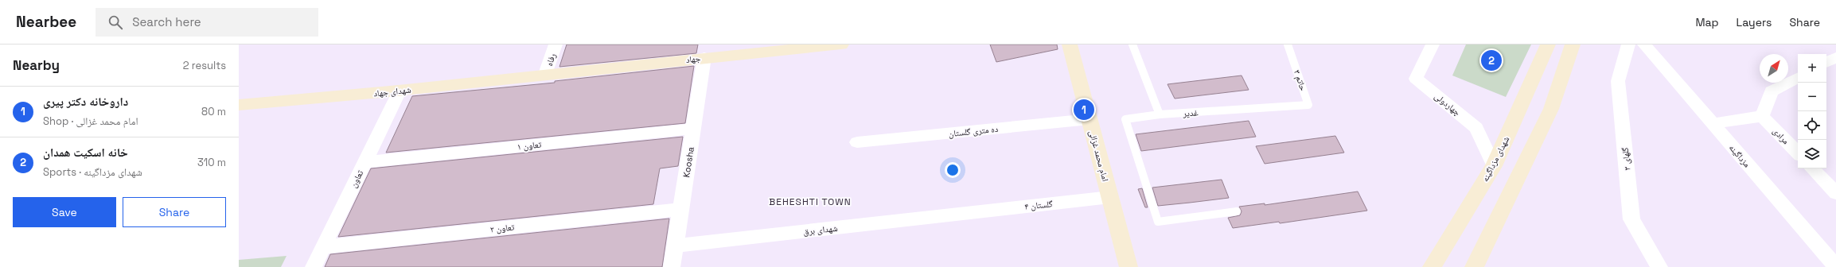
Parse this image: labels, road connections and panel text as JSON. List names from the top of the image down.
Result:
{
  "streets": {
    "street": [
      "جهاد",
      "رفاه",
      "شهدای جهاد",
      "چهاردولی",
      "ده متری گلستان",
      "مرادی",
      "تعاون ۱",
      "امام محمد غزالی",
      "مزداگینه",
      "شهدای مزداگینه",
      "گلهای ۳",
      "Koosha",
      "تعاون",
      "گلستان ۴",
      "تعاون ۲",
      "شهدای برق"
    ],
    "lane": ["حاتم ۳", "غدیر"]
  },
  "crossings": [
    ["جهاد", "رفاه"],
    ["جهاد", "شهدای جهاد"],
    ["جهاد", "Koosha"],
    ["رفاه", "شهدای جهاد"],
    ["حاتم ۳", "غدیر"],
    ["شهدای جهاد", "تعاون"],
    ["چهاردولی", "شهدای مزداگینه"],
    ["ده متری گلستان", "امام محمد غزالی"],
    ["تعاون ۱", "Koosha"],
    ["تعاون ۱", "تعاون"],
    ["امام محمد غزالی", "گلستان ۴"],
    ["Koosha", "تعاون ۲"],
    ["Koosha", "شهدای برق"],
    ["تعاون", "تعاون ۲"],
    ["گلستان ۴", "شهدای برق"]
  ],
  "districts": ["BEHESHTI TOWN"],
  "north": "top right",
  "page": {
    "header": "Nearbee",
    "search": "Search here",
    "nav": ["Map", "Layers", "Share"],
    "heading": ["Nearby", "2 results"],
    "pins": ["2", "1"],
    "map_buttons": ["+", "−"],
    "list": [
      {
        "mark": "1",
        "name": "داروخانه دکتر پیری",
        "note": "Shop · امام محمد غزالی",
        "value": "80 m"
      },
      {
        "mark": "2",
        "name": "خانه اسكيت همدان",
        "note": "Sports · شهدای مزداگینه",
        "value": "310 m"
      }
    ],
    "buttons": ["Save", "Share"]
  }
}
